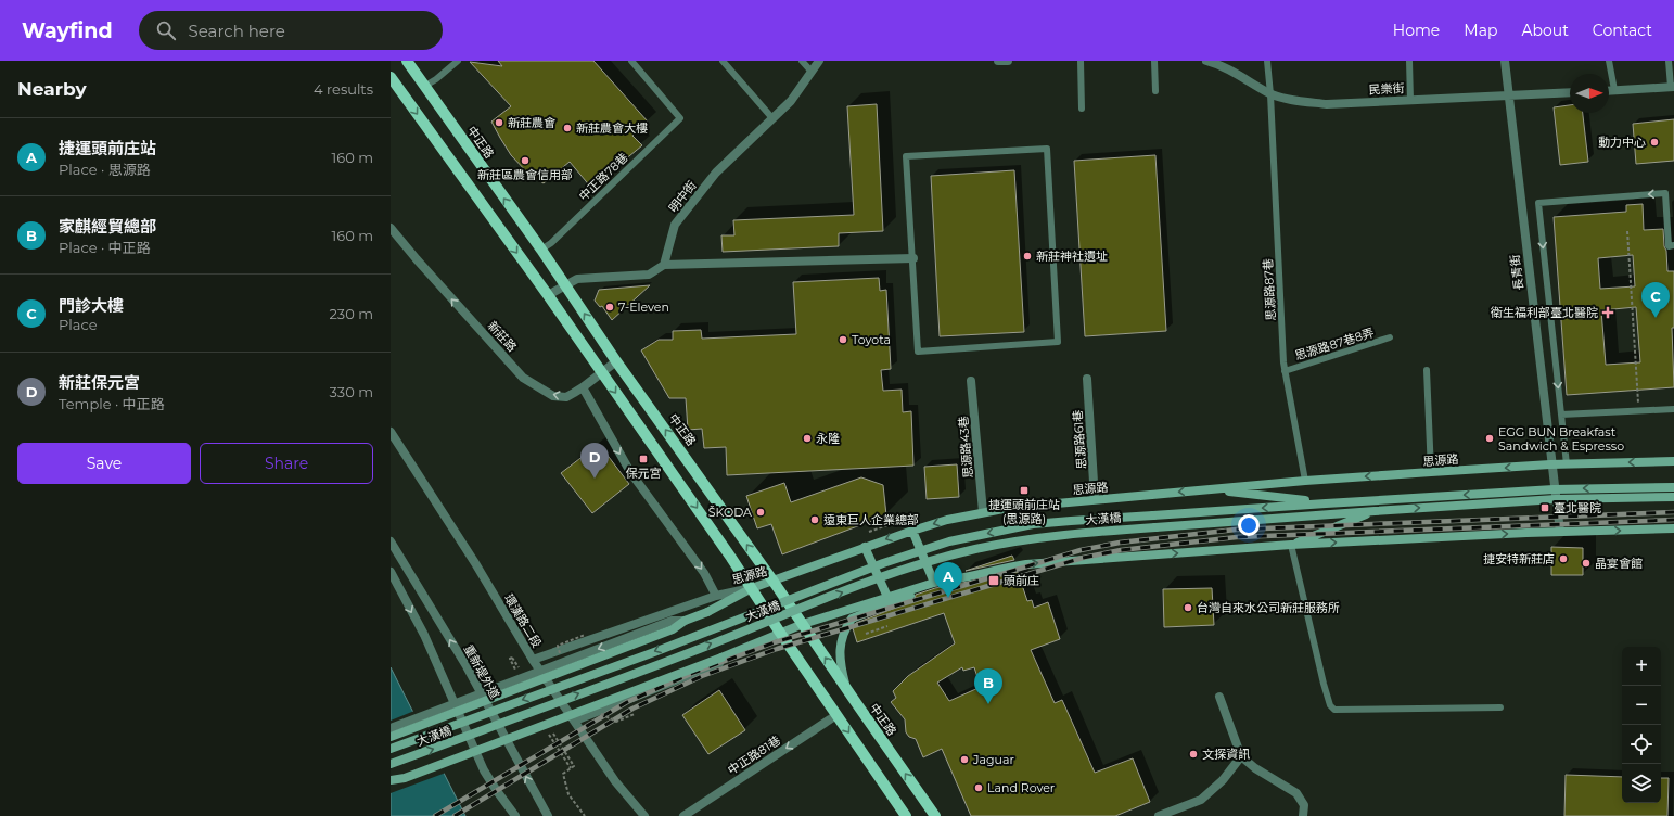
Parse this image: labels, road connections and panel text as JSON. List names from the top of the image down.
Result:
{
  "streets": {
    "main road": ["中正路", "思源路", "大漢橋"],
    "street": [
      "民樂街",
      "明中街",
      "長青街",
      "新莊路",
      "思源路61巷",
      "思源路43巷",
      "環漢路二段",
      "重新堤外道",
      "中正路81巷"
    ],
    "lane": ["中正路78巷", "思源路87巷", "思源路87巷8弄"]
  },
  "crossings": [
    ["民樂街", "長青街"],
    ["民樂街", "思源路87巷"],
    ["中正路", "中正路78巷"],
    ["中正路", "新莊路"],
    ["中正路", "思源路"],
    ["長青街", "思源路"],
    ["思源路87巷", "思源路87巷8弄"],
    ["思源路87巷", "思源路"],
    ["思源路61巷", "思源路"],
    ["思源路43巷", "思源路"],
    ["思源路", "環漢路二段"]
  ],
  "one_way": ["新莊路", "中正路81巷"],
  "places": {
    "other": [
      "新莊農會",
      "新莊農會大樓",
      "動力中心",
      "新莊區農會信用部",
      "新莊神社遺址",
      "7-Eleven",
      "Toyota",
      "永隆",
      "EGG BUN Breakfast Sandwich & Espresso",
      "ŠKODA",
      "遠東巨人企業總部",
      "捷安特新莊店",
      "晶宴會館",
      "台灣自來水公司新莊服務所",
      "文探資訊",
      "Jaguar",
      "Land Rover"
    ],
    "health": ["衛生福利部臺北醫院"],
    "transit": [
      "保元宮",
      "捷運頭前庄站 (思源路)",
      "臺北醫院",
      "頭前庄"
    ]
  },
  "north": "right",
  "page": {
    "header": "Wayfind",
    "search": "Search here",
    "nav": [
      "Home",
      "Map",
      "About",
      "Contact"
    ],
    "heading": ["Nearby", "4 results"],
    "list": [
      {
        "mark": "A",
        "name": "捷運頭前庄站",
        "note": "Place · 思源路",
        "value": "160 m"
      },
      {
        "mark": "B",
        "name": "家麒經貿總部",
        "note": "Place · 中正路",
        "value": "160 m"
      },
      {
        "mark": "C",
        "name": "門診大樓",
        "note": "Place",
        "value": "230 m"
      },
      {
        "mark": "D",
        "name": "新莊保元宮",
        "note": "Temple · 中正路",
        "value": "330 m"
      }
    ],
    "pins": [
      "C",
      "D",
      "A",
      "B"
    ],
    "buttons": ["Save", "Share"],
    "map_buttons": ["+", "−"]
  }
}
